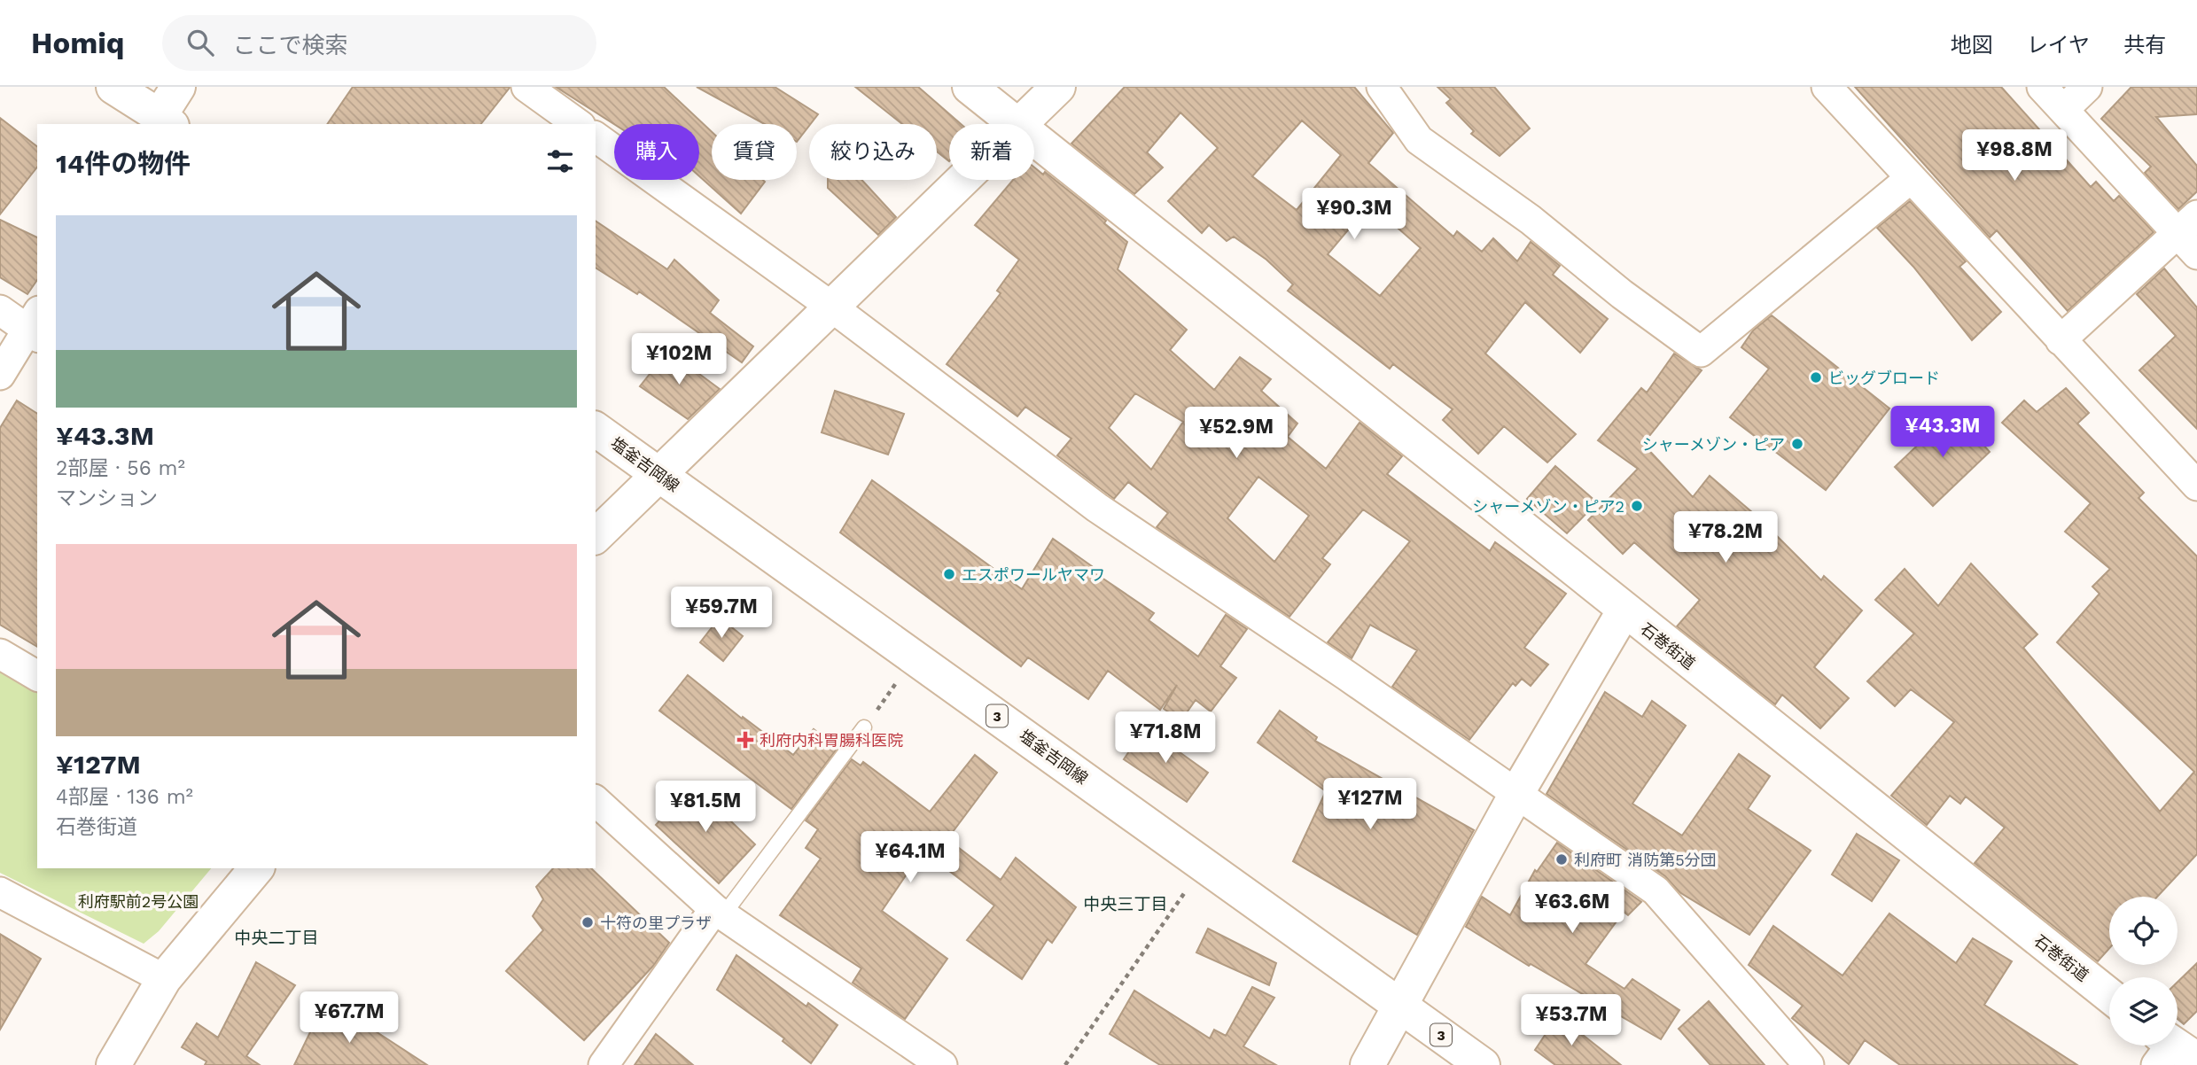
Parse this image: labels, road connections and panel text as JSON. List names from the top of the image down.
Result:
{
  "streets": {
    "street": ["塩釜吉岡線", "石巻街道", "3"]
  },
  "crossings": [
    ["塩釜吉岡線", "石巻街道"]
  ],
  "districts": ["中央三丁目", "中央二丁目"],
  "parks": ["利府駅前2号公園"],
  "places": {
    "other": [
      "ビッグブロード",
      "シャーメゾン・ピア",
      "シャーメゾン・ピア2",
      "エスポワールヤマワ",
      "利府町 消防第5分団",
      "十符の里プラザ"
    ],
    "health": ["利府内科胃腸科医院"]
  },
  "page": {
    "header": "Homiq",
    "search": "ここで検索",
    "nav": ["地図", "レイヤ", "共有"],
    "chip": [
      "購入",
      "賃貸",
      "絞り込み",
      "新着"
    ],
    "heading": "14件の物件",
    "price": [
      "¥98.8M",
      "¥90.3M",
      "¥102M",
      "¥43.3M",
      "¥52.9M",
      "¥78.2M",
      "¥59.7M",
      "¥71.8M",
      "¥127M",
      "¥81.5M",
      "¥64.1M",
      "¥63.6M",
      "¥67.7M",
      "¥53.7M"
    ],
    "list": [
      {
        "name": "¥43.3M",
        "note": "2部屋 · 56 m² · マンション"
      },
      {
        "name": "¥127M",
        "note": "4部屋 · 136 m² · 石巻街道"
      }
    ]
  }
}
